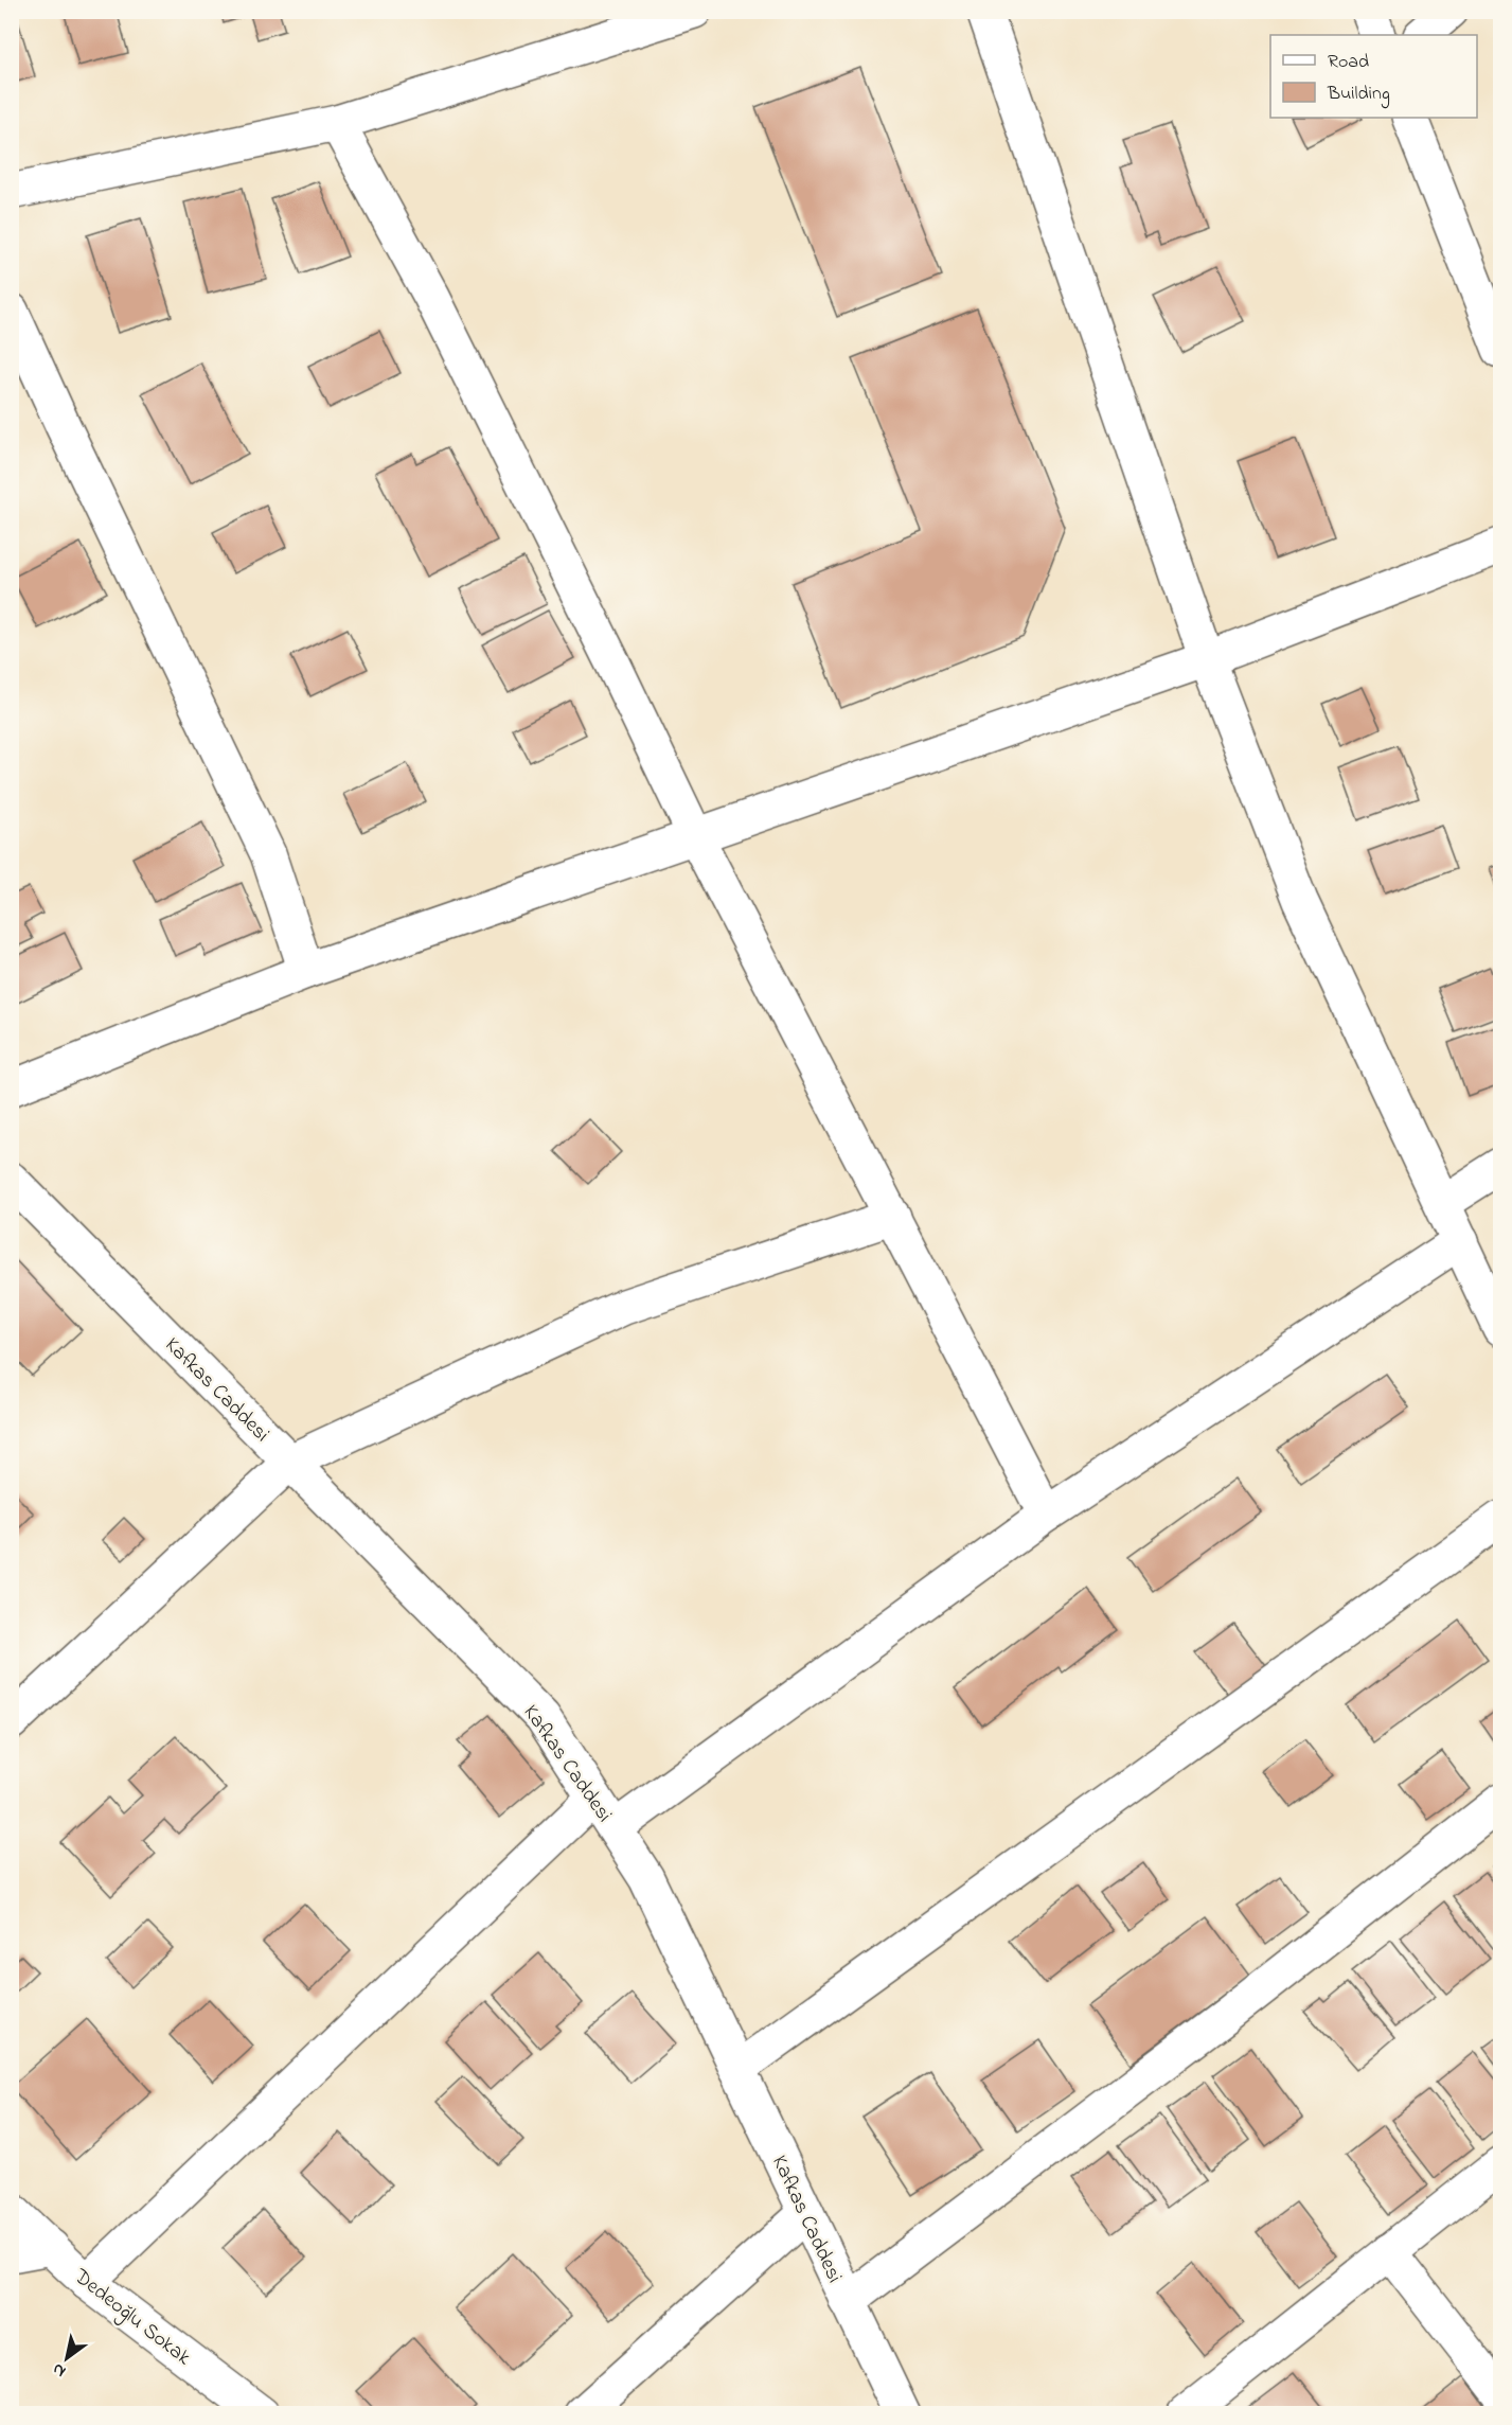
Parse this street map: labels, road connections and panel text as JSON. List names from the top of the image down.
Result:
{
  "streets": {
    "street": ["Kafkas Caddesi", "Dedeoğlu Sokak"]
  },
  "legend": ["Road", "Building"],
  "north": "bottom left"
}
